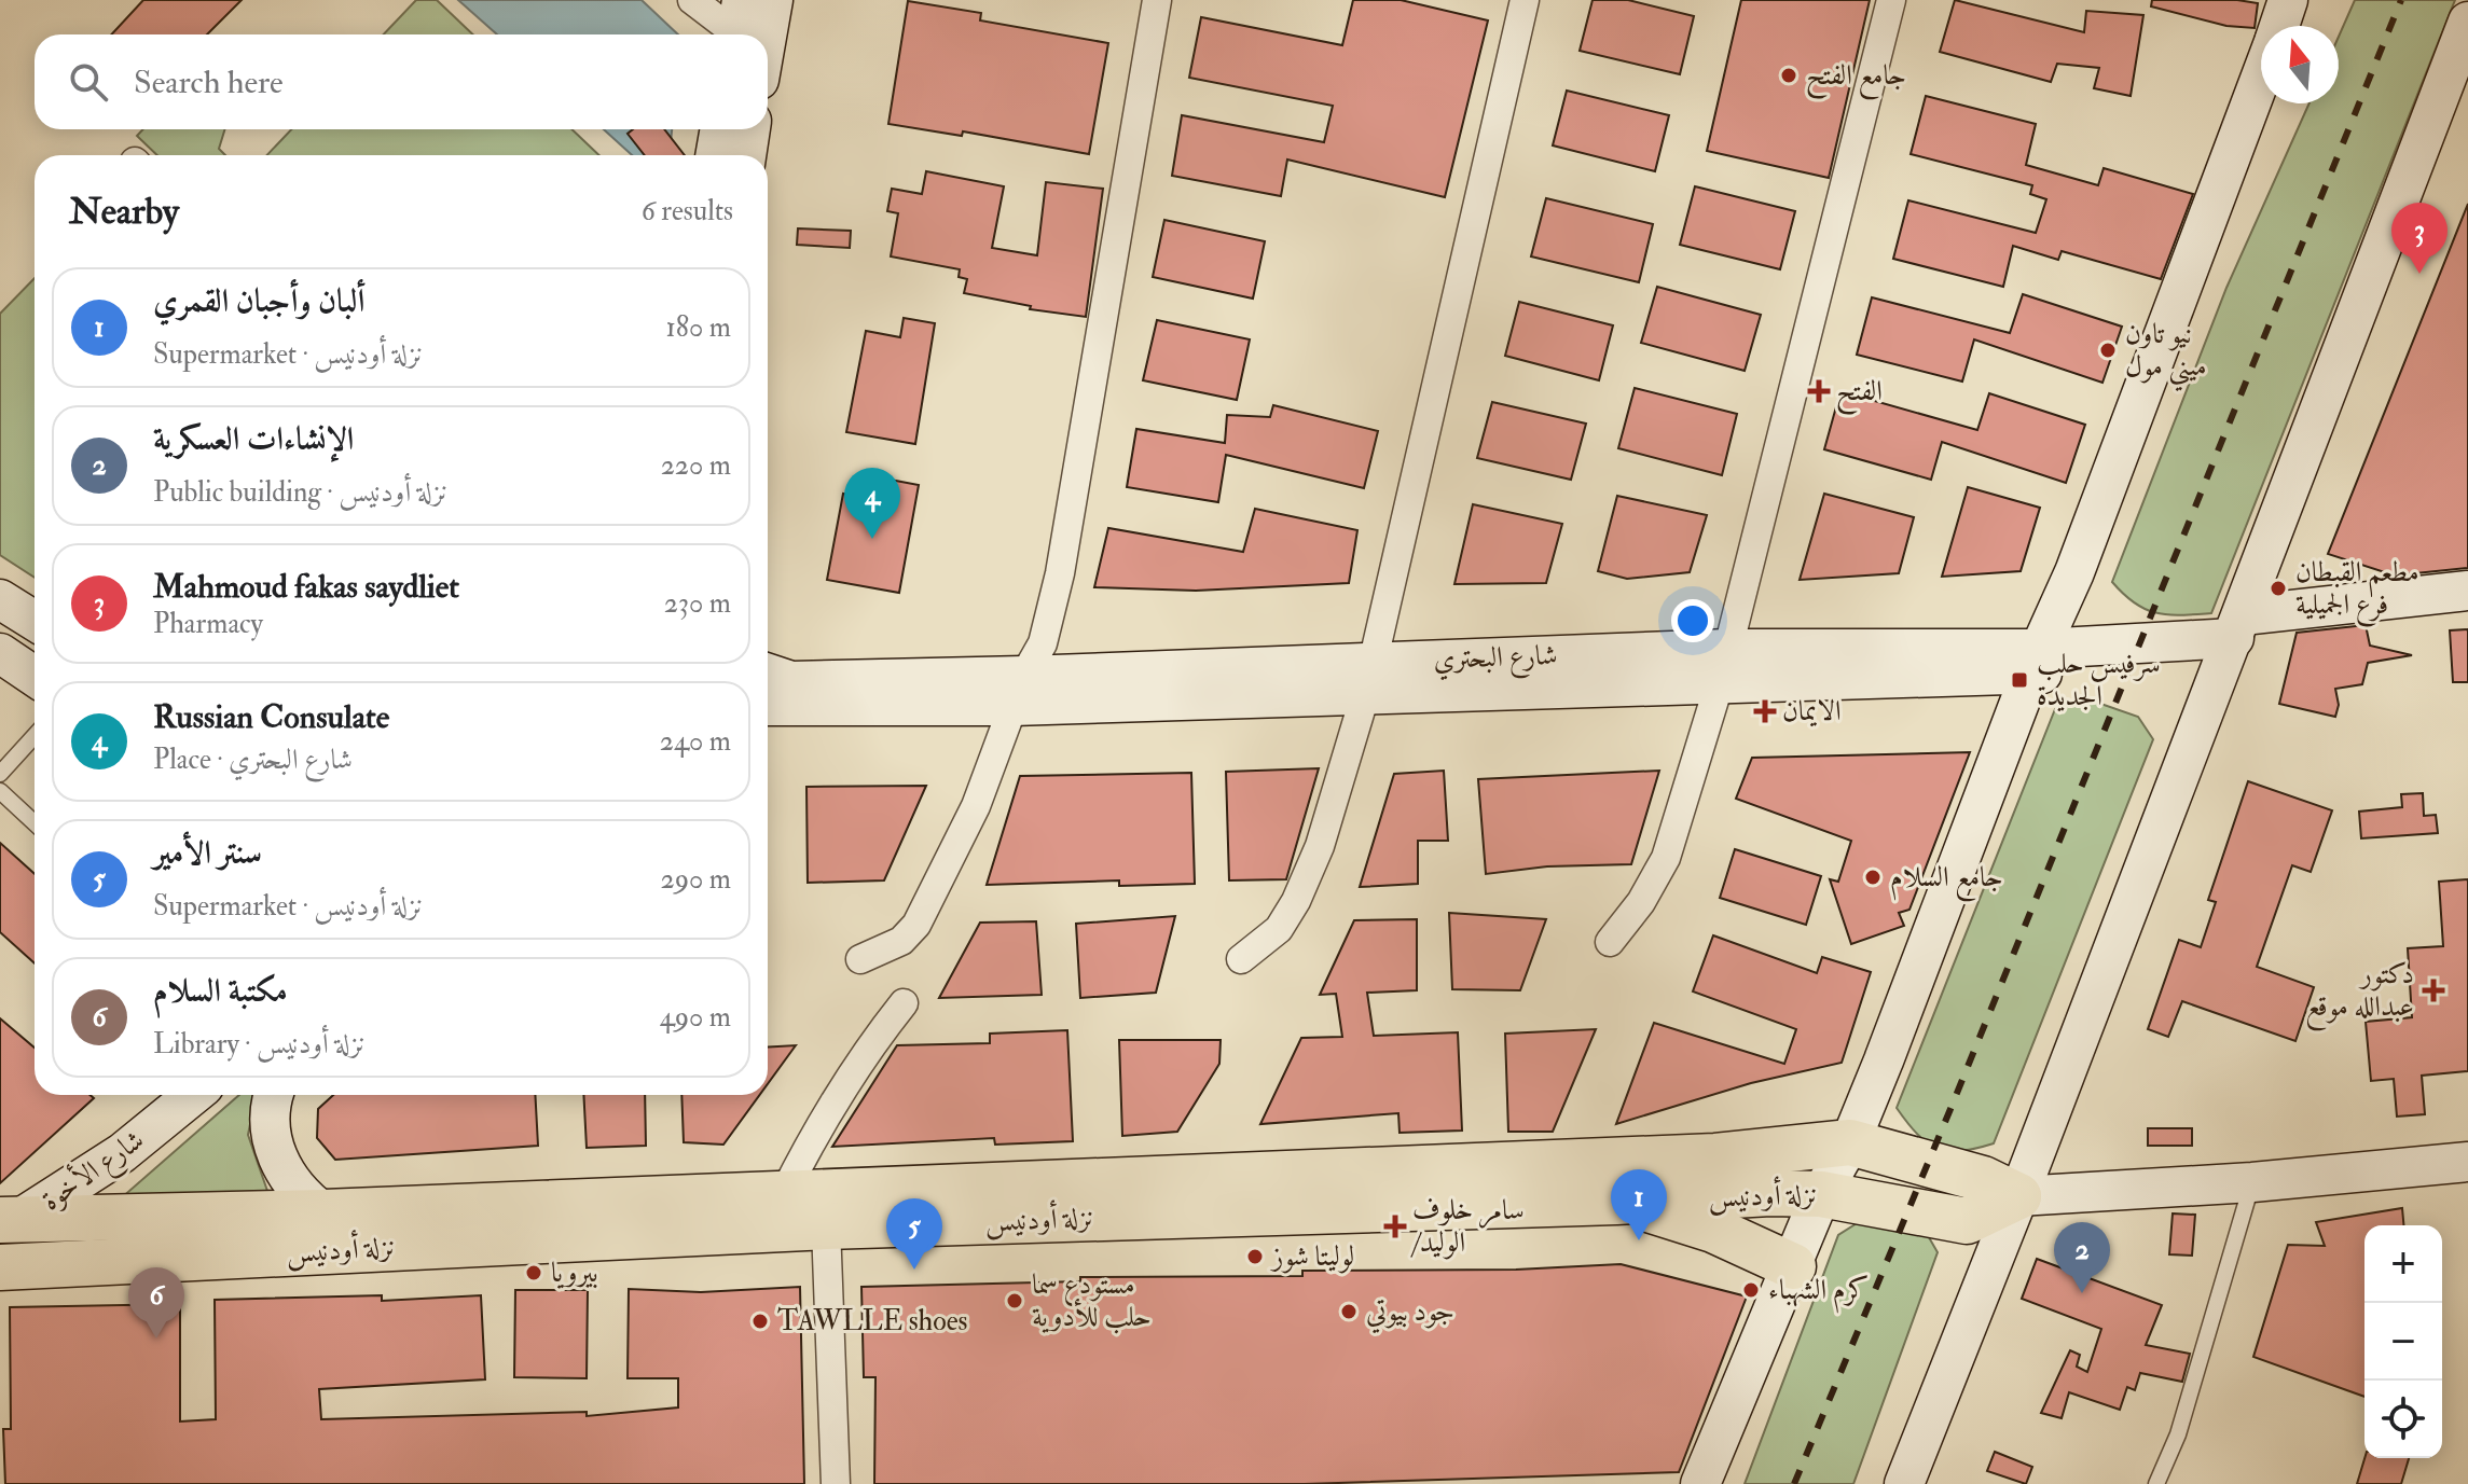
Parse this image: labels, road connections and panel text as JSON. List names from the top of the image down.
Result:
{
  "streets": {
    "main road": ["شارع الأخوة", "نزلة أودنيس"]
  },
  "places": {
    "other": [
      "جامع الفتح",
      "نيو تاون ميني مول",
      "مطعم القبطان فرع الجميلية",
      "جامع السلام",
      "لوليتا شوز",
      "بيرويا",
      "كرم الشهباء",
      "مستودع سما حلب للأدوية",
      "جود بيوتي",
      "TAWLLE shoes"
    ],
    "health": [
      "الفتح",
      "الايمان",
      "دكتور عبدالله موقع",
      "سامر خلوف /الوليد"
    ],
    "transit": ["سرفيس حلب الجديدة"]
  },
  "north": "top",
  "page": {
    "search": "Search here",
    "heading": ["Nearby", "6 results"],
    "pins": [
      "3",
      "4",
      "1",
      "5",
      "2",
      "6"
    ],
    "list": [
      {
        "mark": "1",
        "name": "ألبان وأجبان القمري",
        "note": "Supermarket · نزلة أودنيس",
        "value": "180 m"
      },
      {
        "mark": "2",
        "name": "الإنشاءات العسكرية",
        "note": "Public building · نزلة أودنيس",
        "value": "220 m"
      },
      {
        "mark": "3",
        "name": "Mahmoud fakas saydliet",
        "note": "Pharmacy",
        "value": "230 m"
      },
      {
        "mark": "4",
        "name": "Russian Consulate",
        "note": "Place · شارع البحتري",
        "value": "240 m"
      },
      {
        "mark": "5",
        "name": "سنتر الأمير",
        "note": "Supermarket · نزلة أودنيس",
        "value": "290 m"
      },
      {
        "mark": "6",
        "name": "مكتبة السلام",
        "note": "Library · نزلة أودنيس",
        "value": "490 m"
      }
    ],
    "map_buttons": ["+", "−"]
  }
}
